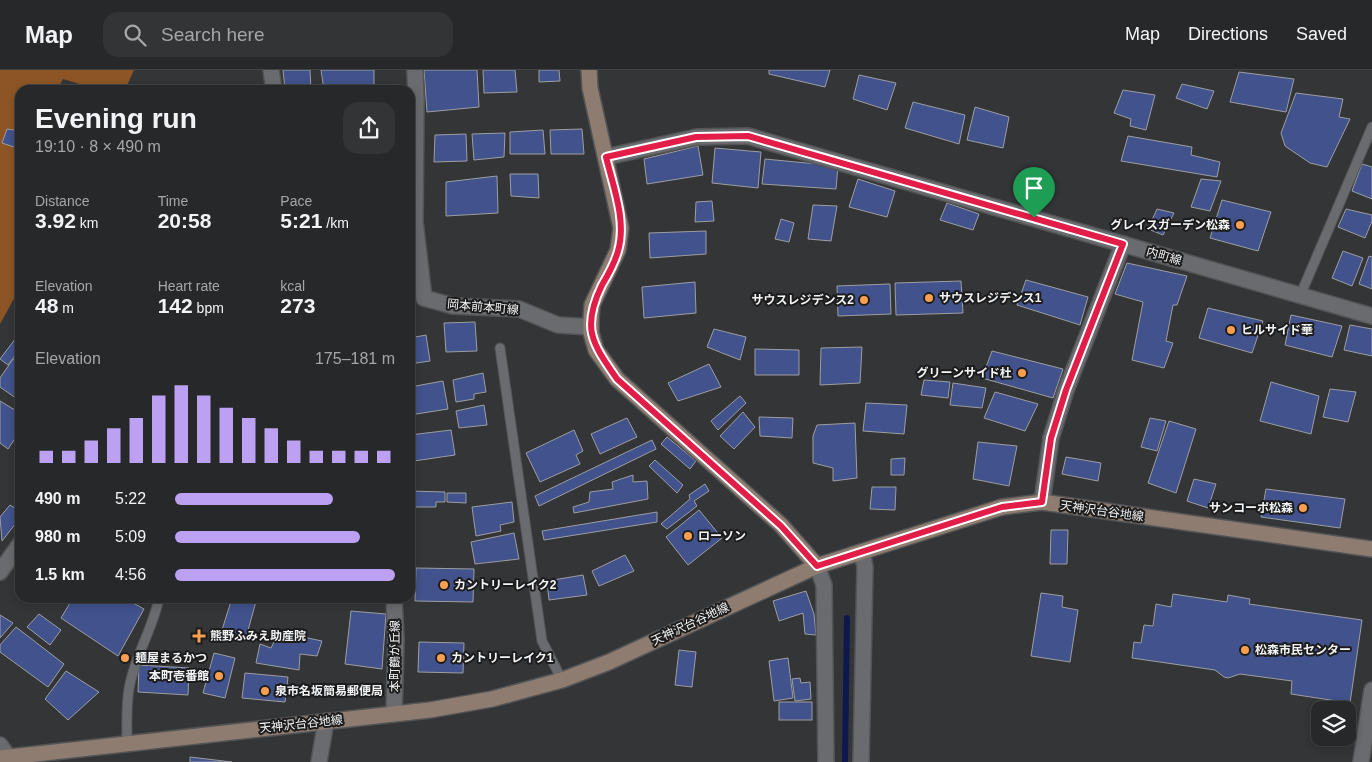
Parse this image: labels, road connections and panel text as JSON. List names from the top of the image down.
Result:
{
  "streets": {
    "street": [
      "内町線",
      "岡本前本町線",
      "天神沢台谷地線",
      "本町鶴が丘線"
    ]
  },
  "crossings": [
    ["天神沢台谷地線", "本町鶴が丘線"]
  ],
  "places": {
    "other": [
      "グレイスガーデン松森",
      "サウスレジデンス1",
      "サウスレジデンス2",
      "ヒルサイド華",
      "グリーンサイド杜",
      "サンコーポ松森",
      "ローソン",
      "カントリーレイク2",
      "松森市民センター",
      "麺屋まるかつ",
      "カントリーレイク1",
      "本町壱番館",
      "泉市名坂簡易郵便局"
    ],
    "health": ["熊野ふみえ助産院"]
  },
  "page": {
    "header": "Map",
    "search": "Search here",
    "nav": ["Map", "Directions", "Saved"],
    "heading": ["Evening run", "19:10 · 8 × 490 m"],
    "stats": [
      ["Distance", "3.92 km"],
      ["Time", "20:58"],
      ["Pace", "5:21 /km"],
      ["Elevation", "48 m"],
      ["Heart rate", "142 bpm"],
      ["kcal", "273"]
    ],
    "chart": ["Elevation", "175–181 m"],
    "list": [
      {
        "name": "490 m",
        "note": "5:22"
      },
      {
        "name": "980 m",
        "note": "5:09"
      },
      {
        "name": "1.5 km",
        "note": "4:56"
      }
    ]
  }
}
